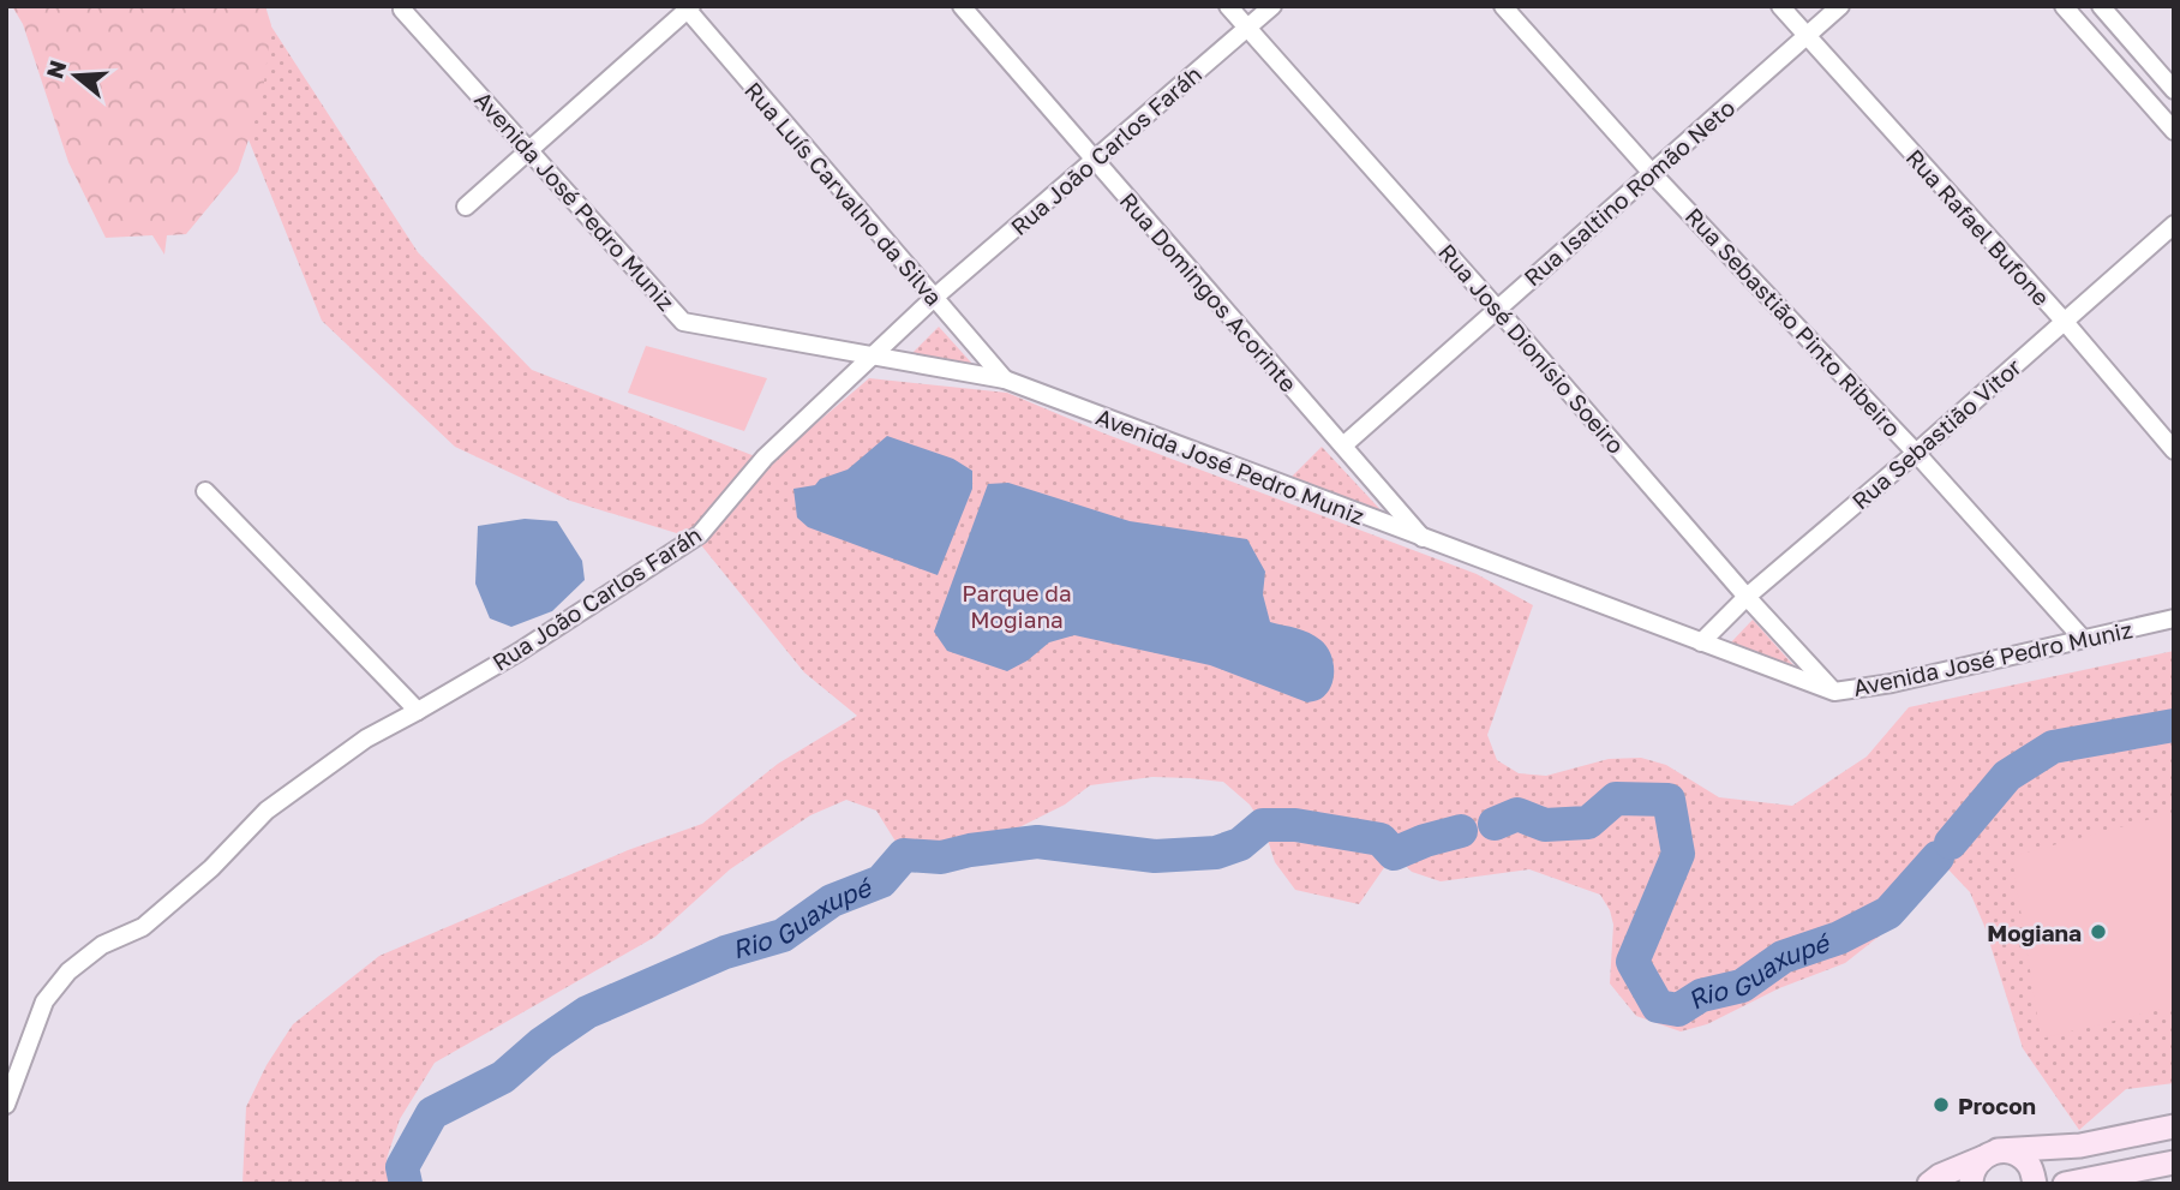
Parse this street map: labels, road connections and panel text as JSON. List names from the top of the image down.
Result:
{
  "streets": {
    "street": [
      "Rua João Carlos Faráh",
      "Rua Isaltino Romão Neto",
      "Rua Luís Carvalho da Silva",
      "Avenida José Pedro Muniz",
      "Rua Rafael Bufone",
      "Rua Domingos Acorinte",
      "Rua Sebastião Pinto Ribeiro",
      "Rua José Dionísio Soeiro",
      "Rua Sebastião Vitor"
    ]
  },
  "crossings": [
    ["Rua João Carlos Faráh", "Rua Luís Carvalho da Silva"],
    ["Rua João Carlos Faráh", "Avenida José Pedro Muniz"],
    ["Rua João Carlos Faráh", "Rua Domingos Acorinte"],
    ["Rua João Carlos Faráh", "Rua José Dionísio Soeiro"],
    ["Rua Isaltino Romão Neto", "Rua Rafael Bufone"],
    ["Rua Isaltino Romão Neto", "Rua Domingos Acorinte"],
    ["Rua Isaltino Romão Neto", "Rua Sebastião Pinto Ribeiro"],
    ["Rua Isaltino Romão Neto", "Rua José Dionísio Soeiro"],
    ["Rua Luís Carvalho da Silva", "Avenida José Pedro Muniz"],
    ["Avenida José Pedro Muniz", "Rua Domingos Acorinte"],
    ["Avenida José Pedro Muniz", "Rua Sebastião Pinto Ribeiro"],
    ["Avenida José Pedro Muniz", "Rua José Dionísio Soeiro"],
    ["Avenida José Pedro Muniz", "Rua Sebastião Vitor"],
    ["Rua Rafael Bufone", "Rua Sebastião Vitor"],
    ["Rua Sebastião Pinto Ribeiro", "Rua Sebastião Vitor"],
    ["Rua José Dionísio Soeiro", "Rua Sebastião Vitor"]
  ],
  "water": ["Rio Guaxupé"],
  "parks": ["Parque da Mogiana"],
  "places": ["Mogiana", "Procon"],
  "north": "left"
}
